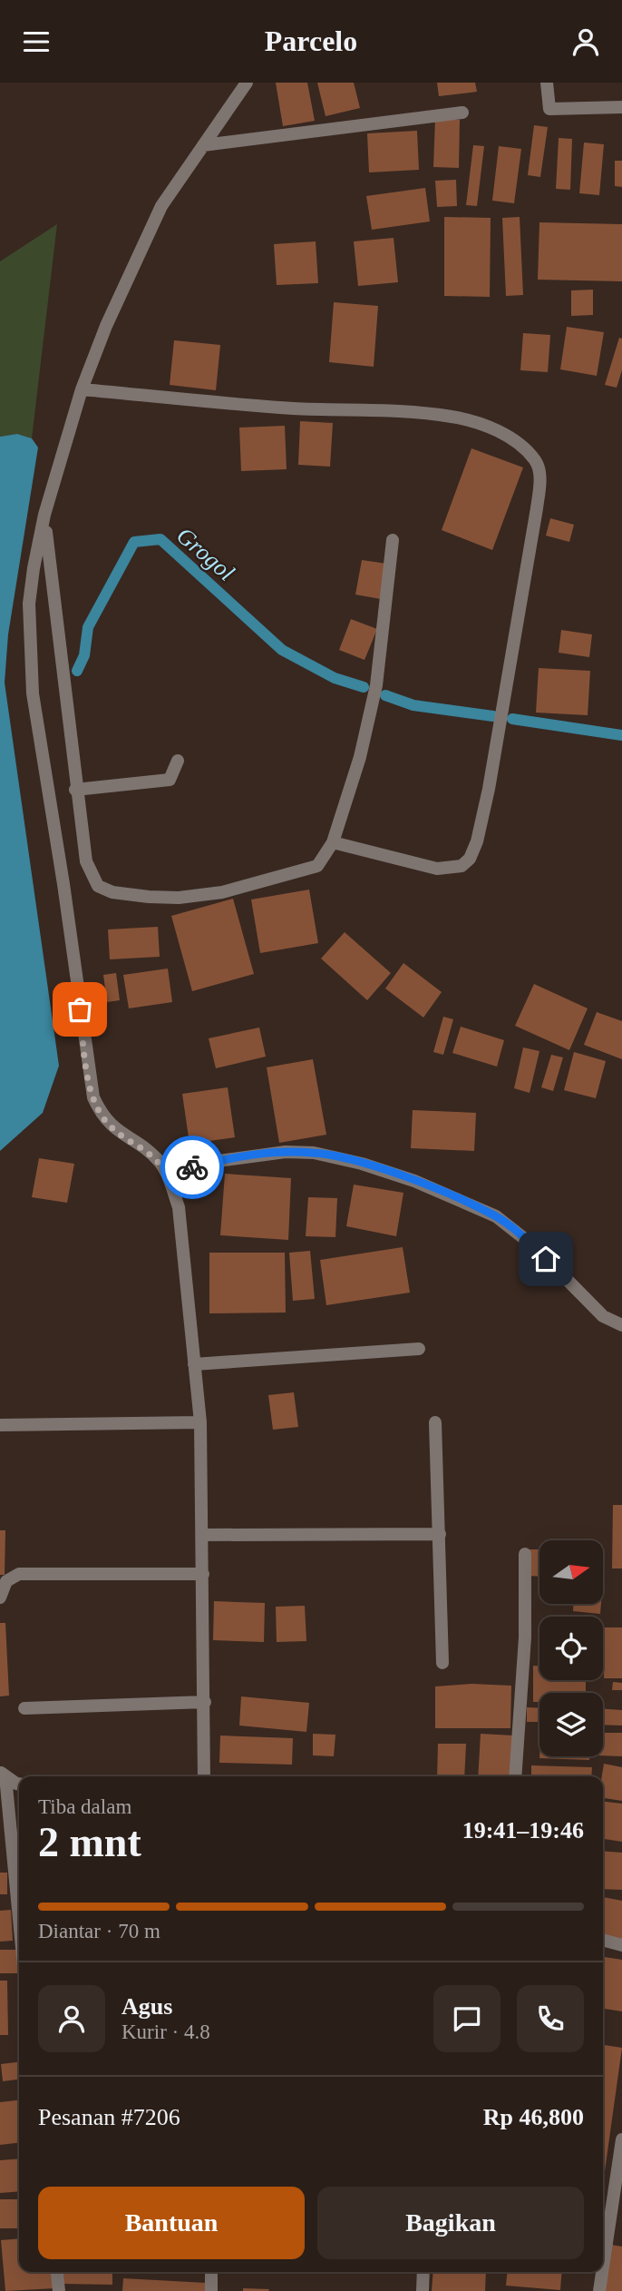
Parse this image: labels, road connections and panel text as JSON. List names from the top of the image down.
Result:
{
  "water": ["Grogol"],
  "north": "right",
  "page": {
    "header": "Parcelo",
    "heading": ["2 mnt", "Tiba dalam", "19:41–19:46"],
    "panel": [
      "Agus",
      "Kurir · 4.8",
      "Pesanan #7206",
      "Rp 46,800"
    ],
    "bar": "Diantar · 70 m",
    "buttons": ["Bantuan", "Bagikan"]
  }
}
